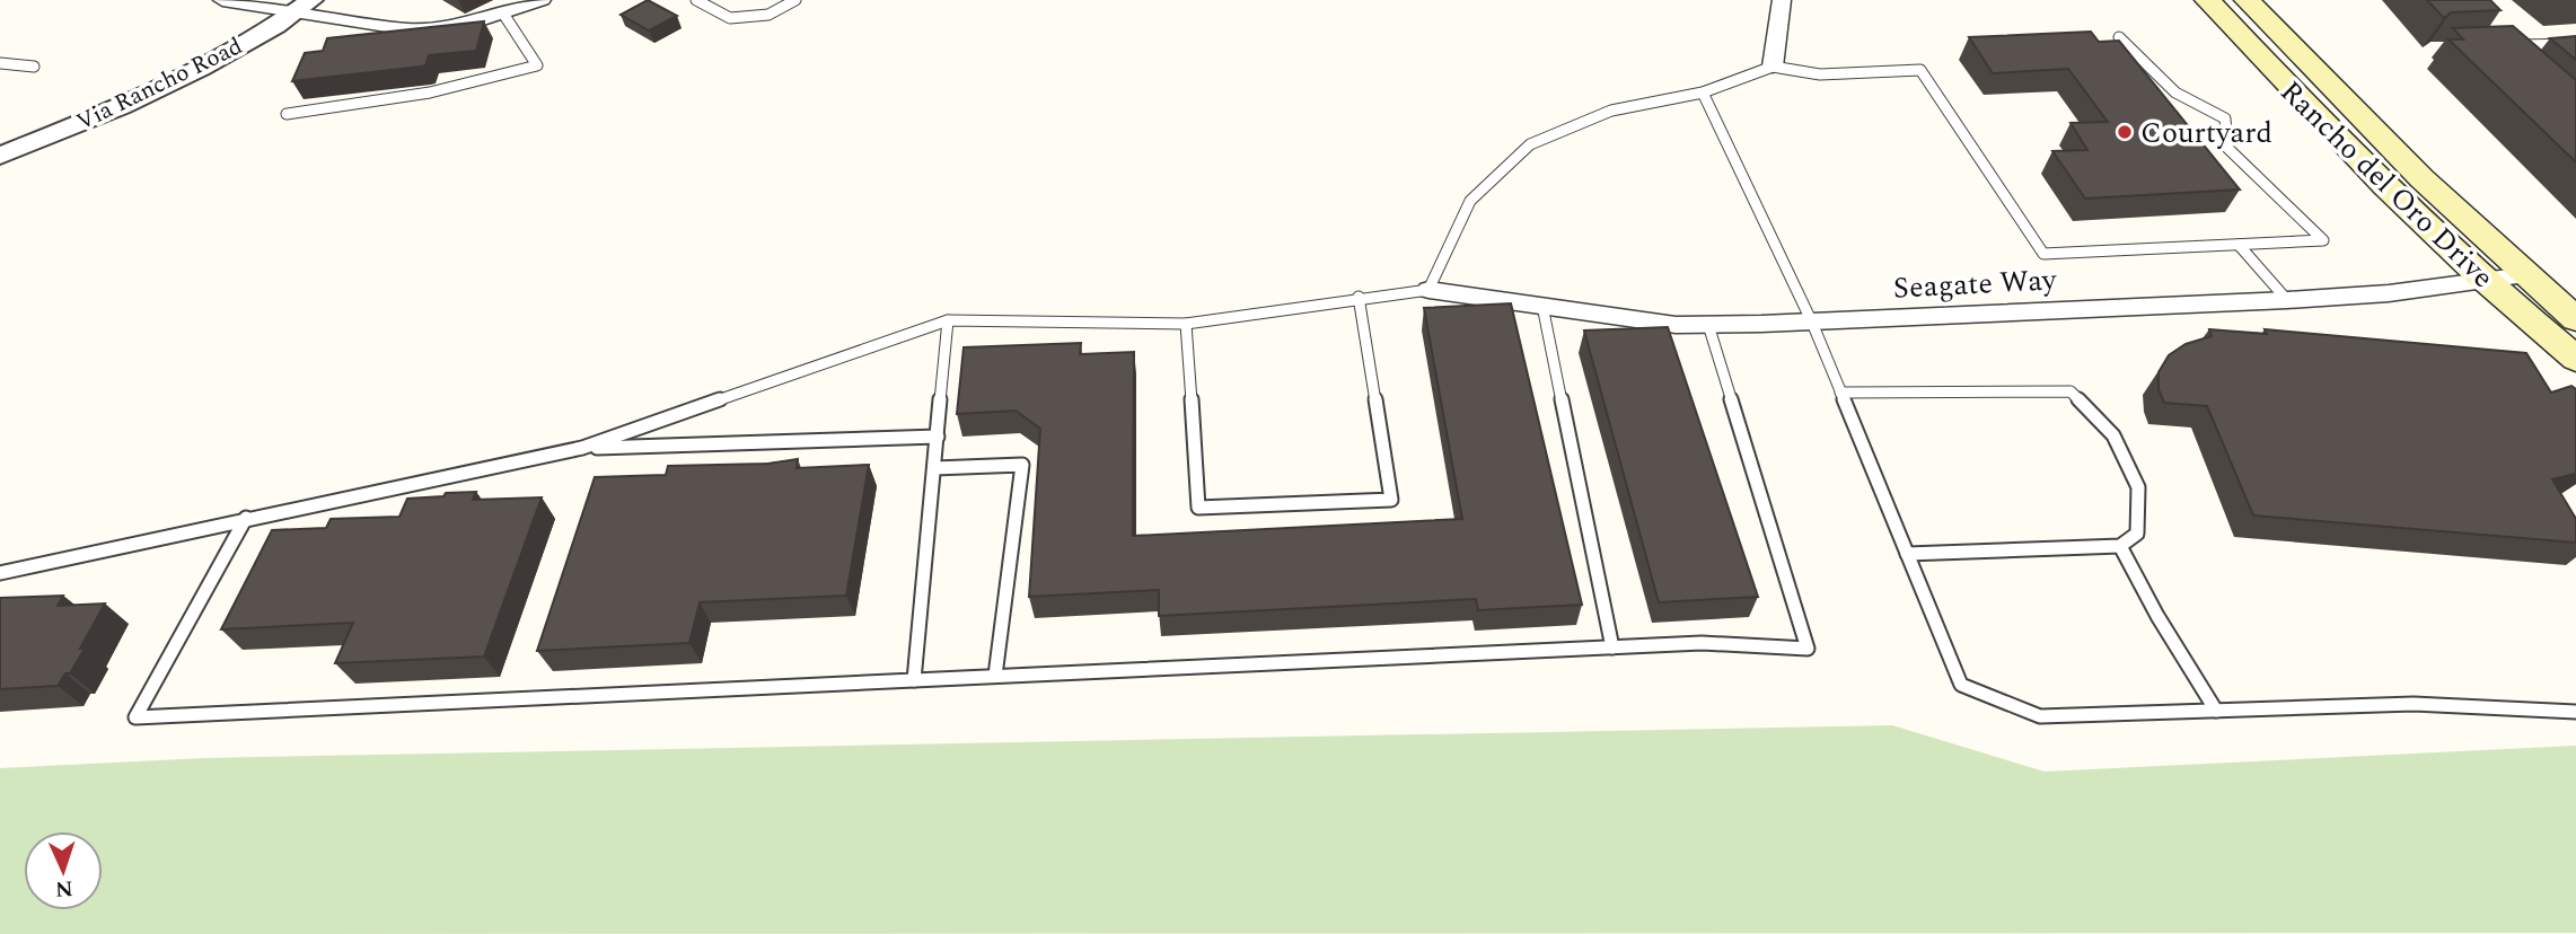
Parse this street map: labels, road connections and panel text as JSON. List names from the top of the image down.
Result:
{
  "streets": {
    "main road": ["Rancho del Oro Drive"],
    "street": ["Via Rancho Road", "Seagate Way"]
  },
  "crossings": [
    ["Rancho del Oro Drive", "Seagate Way"]
  ],
  "places": ["Courtyard"],
  "north": "bottom"
}
